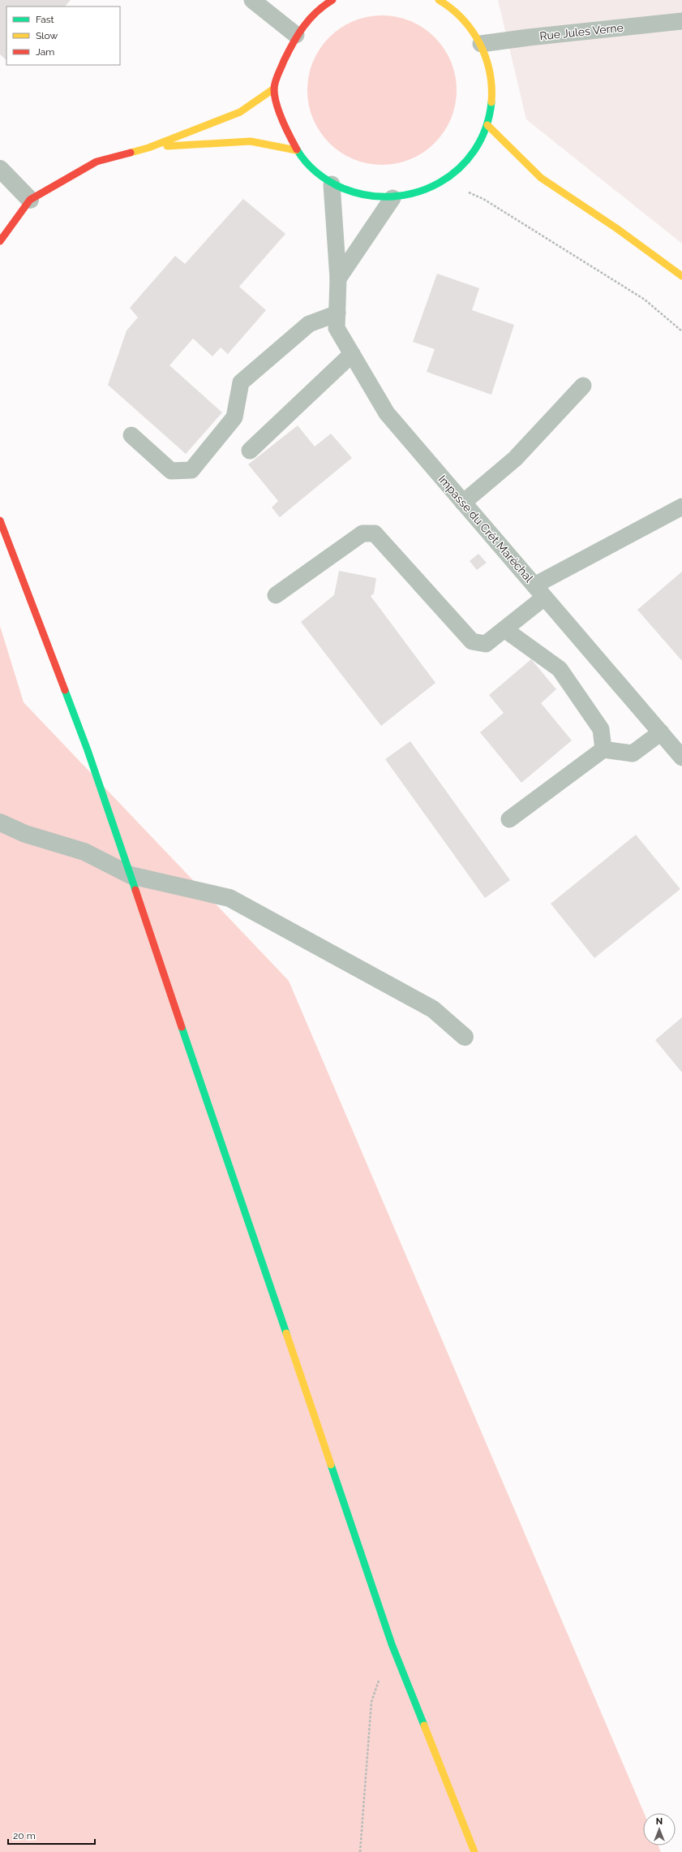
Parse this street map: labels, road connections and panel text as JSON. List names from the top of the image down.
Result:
{
  "streets": {
    "lane": ["Rue Jules Verne", "Impasse du Crêt Maréchal"]
  },
  "legend": ["Fast", "Slow", "Jam"],
  "scale_bar": "20 m",
  "north": "top"
}
